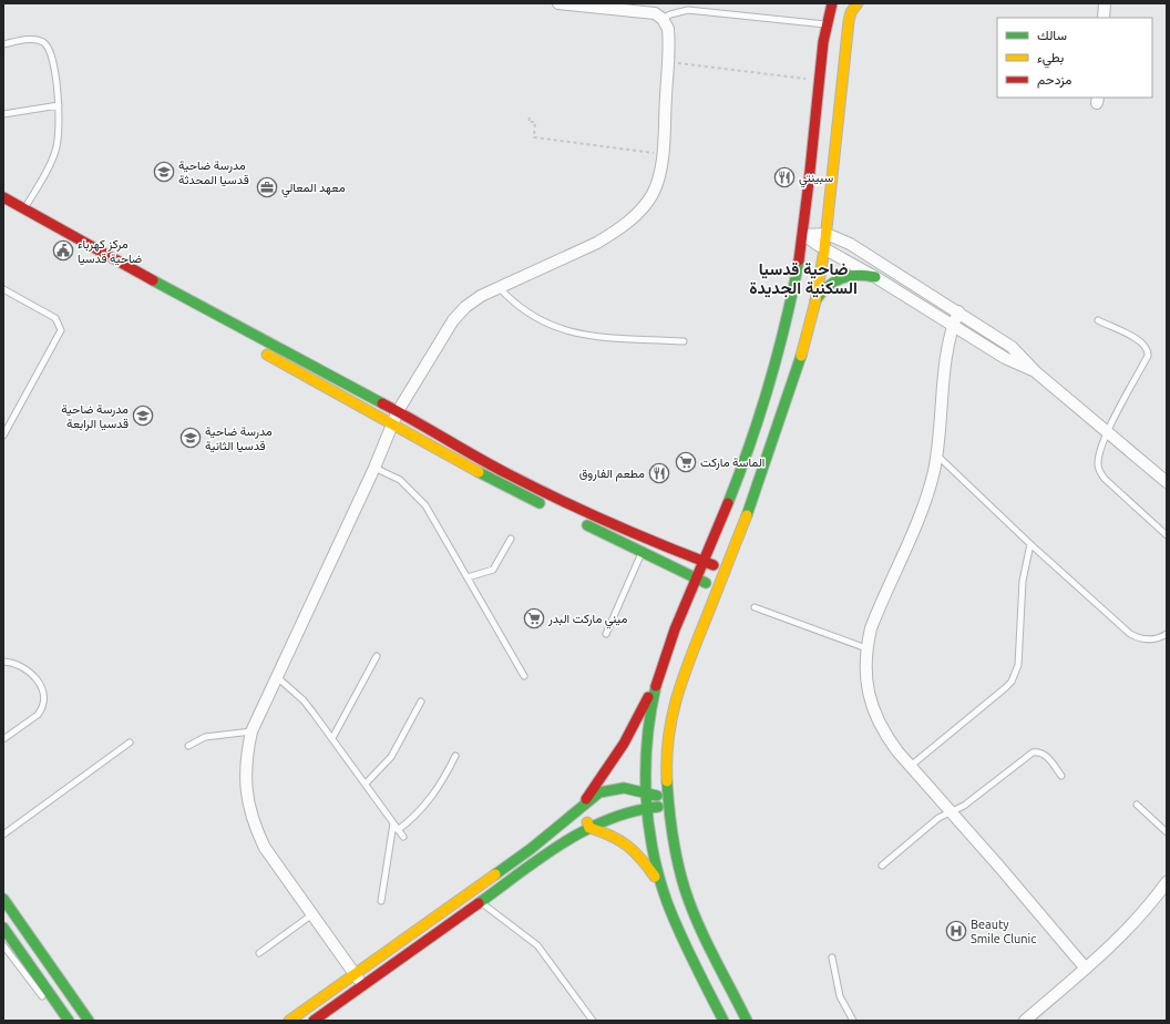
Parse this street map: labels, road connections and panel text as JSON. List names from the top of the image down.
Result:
{
  "districts": ["ضاحية قدسيا السكنية الجديدة"],
  "places": {
    "school or university": ["مدرسة ضاحية قدسيا المحدثة", "مدرسة ضاحية قدسيا الرابعة", "مدرسة ضاحية قدسيا الثانية"],
    "restaurant": ["سبينتي", "مطعم الفاروق"],
    "office": ["معهد المعالي"],
    "public building": ["مركز كهرباء ضاحية قدسيا"],
    "supermarket": ["الماسة ماركت", "ميني ماركت البدر"],
    "hospital": ["Beauty Smile Clunic"]
  },
  "legend": ["سالك", "بطيء", "مزدحم"]
}
